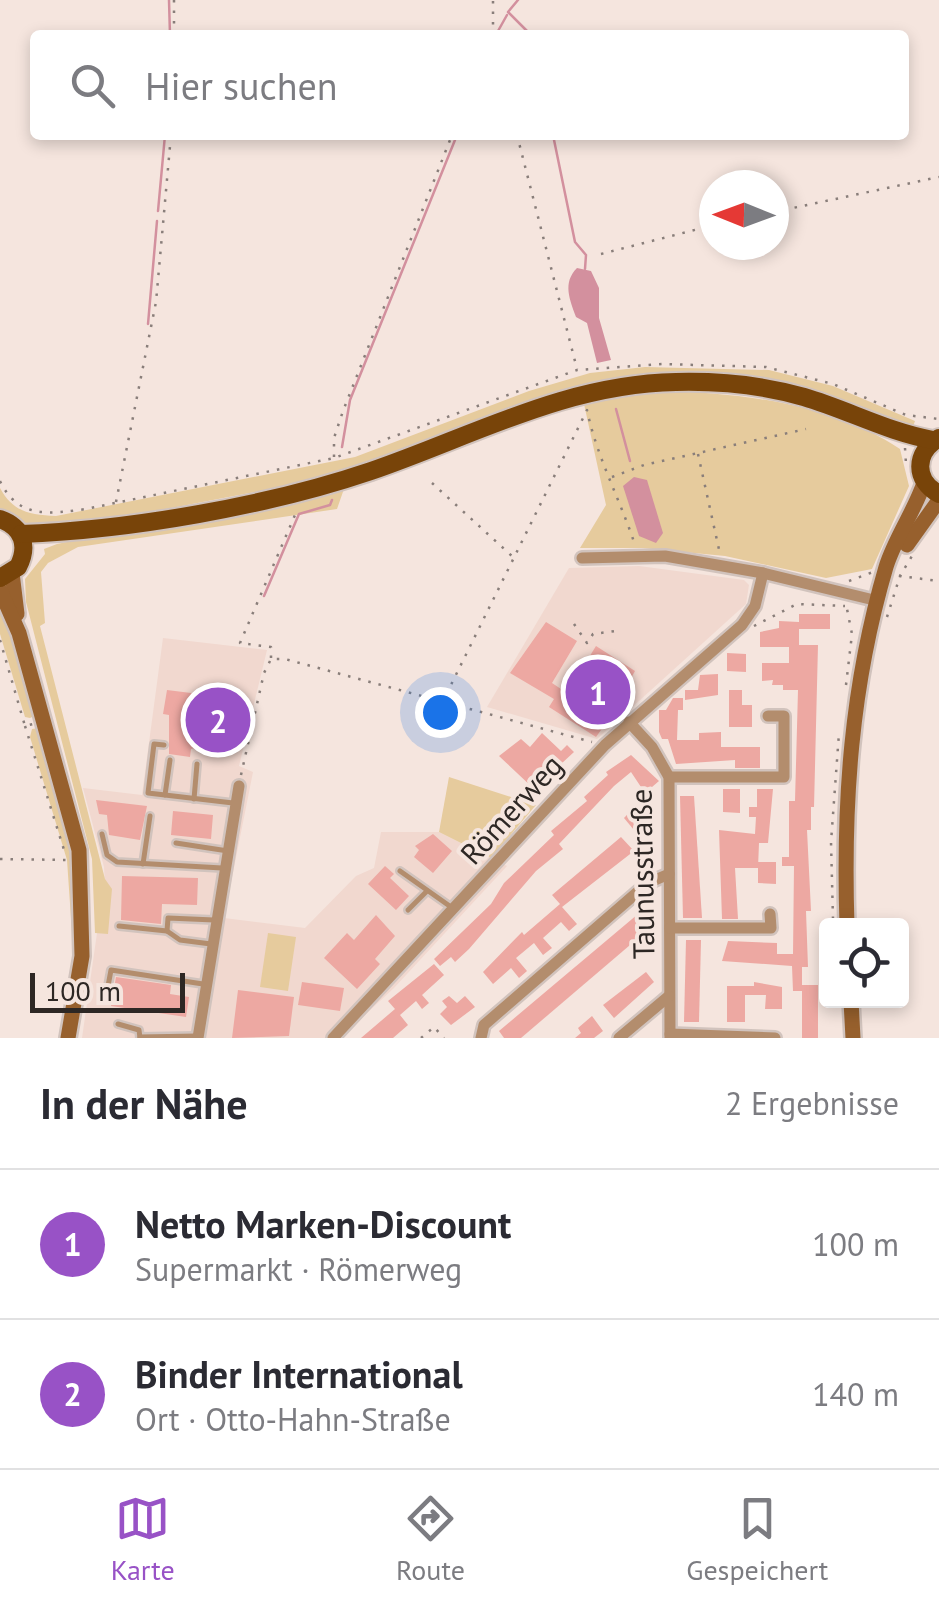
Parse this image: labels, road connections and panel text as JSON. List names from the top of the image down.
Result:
{
  "streets": {
    "street": ["Römerweg", "Taunusstraße"]
  },
  "crossings": [
    ["Römerweg", "Taunusstraße"]
  ],
  "scale_bar": "100 m",
  "north": "left",
  "page": {
    "search": "Hier suchen",
    "pins": ["1", "2"],
    "scale": "100 m",
    "heading": ["In der Nähe", "2 Ergebnisse"],
    "list": [
      {
        "mark": "1",
        "name": "Netto Marken-Discount",
        "note": "Supermarkt · Römerweg",
        "value": "100 m"
      },
      {
        "mark": "2",
        "name": "Binder International",
        "note": "Ort · Otto-Hahn-Straße",
        "value": "140 m"
      }
    ],
    "nav": ["Karte", "Route", "Gespeichert"]
  }
}
